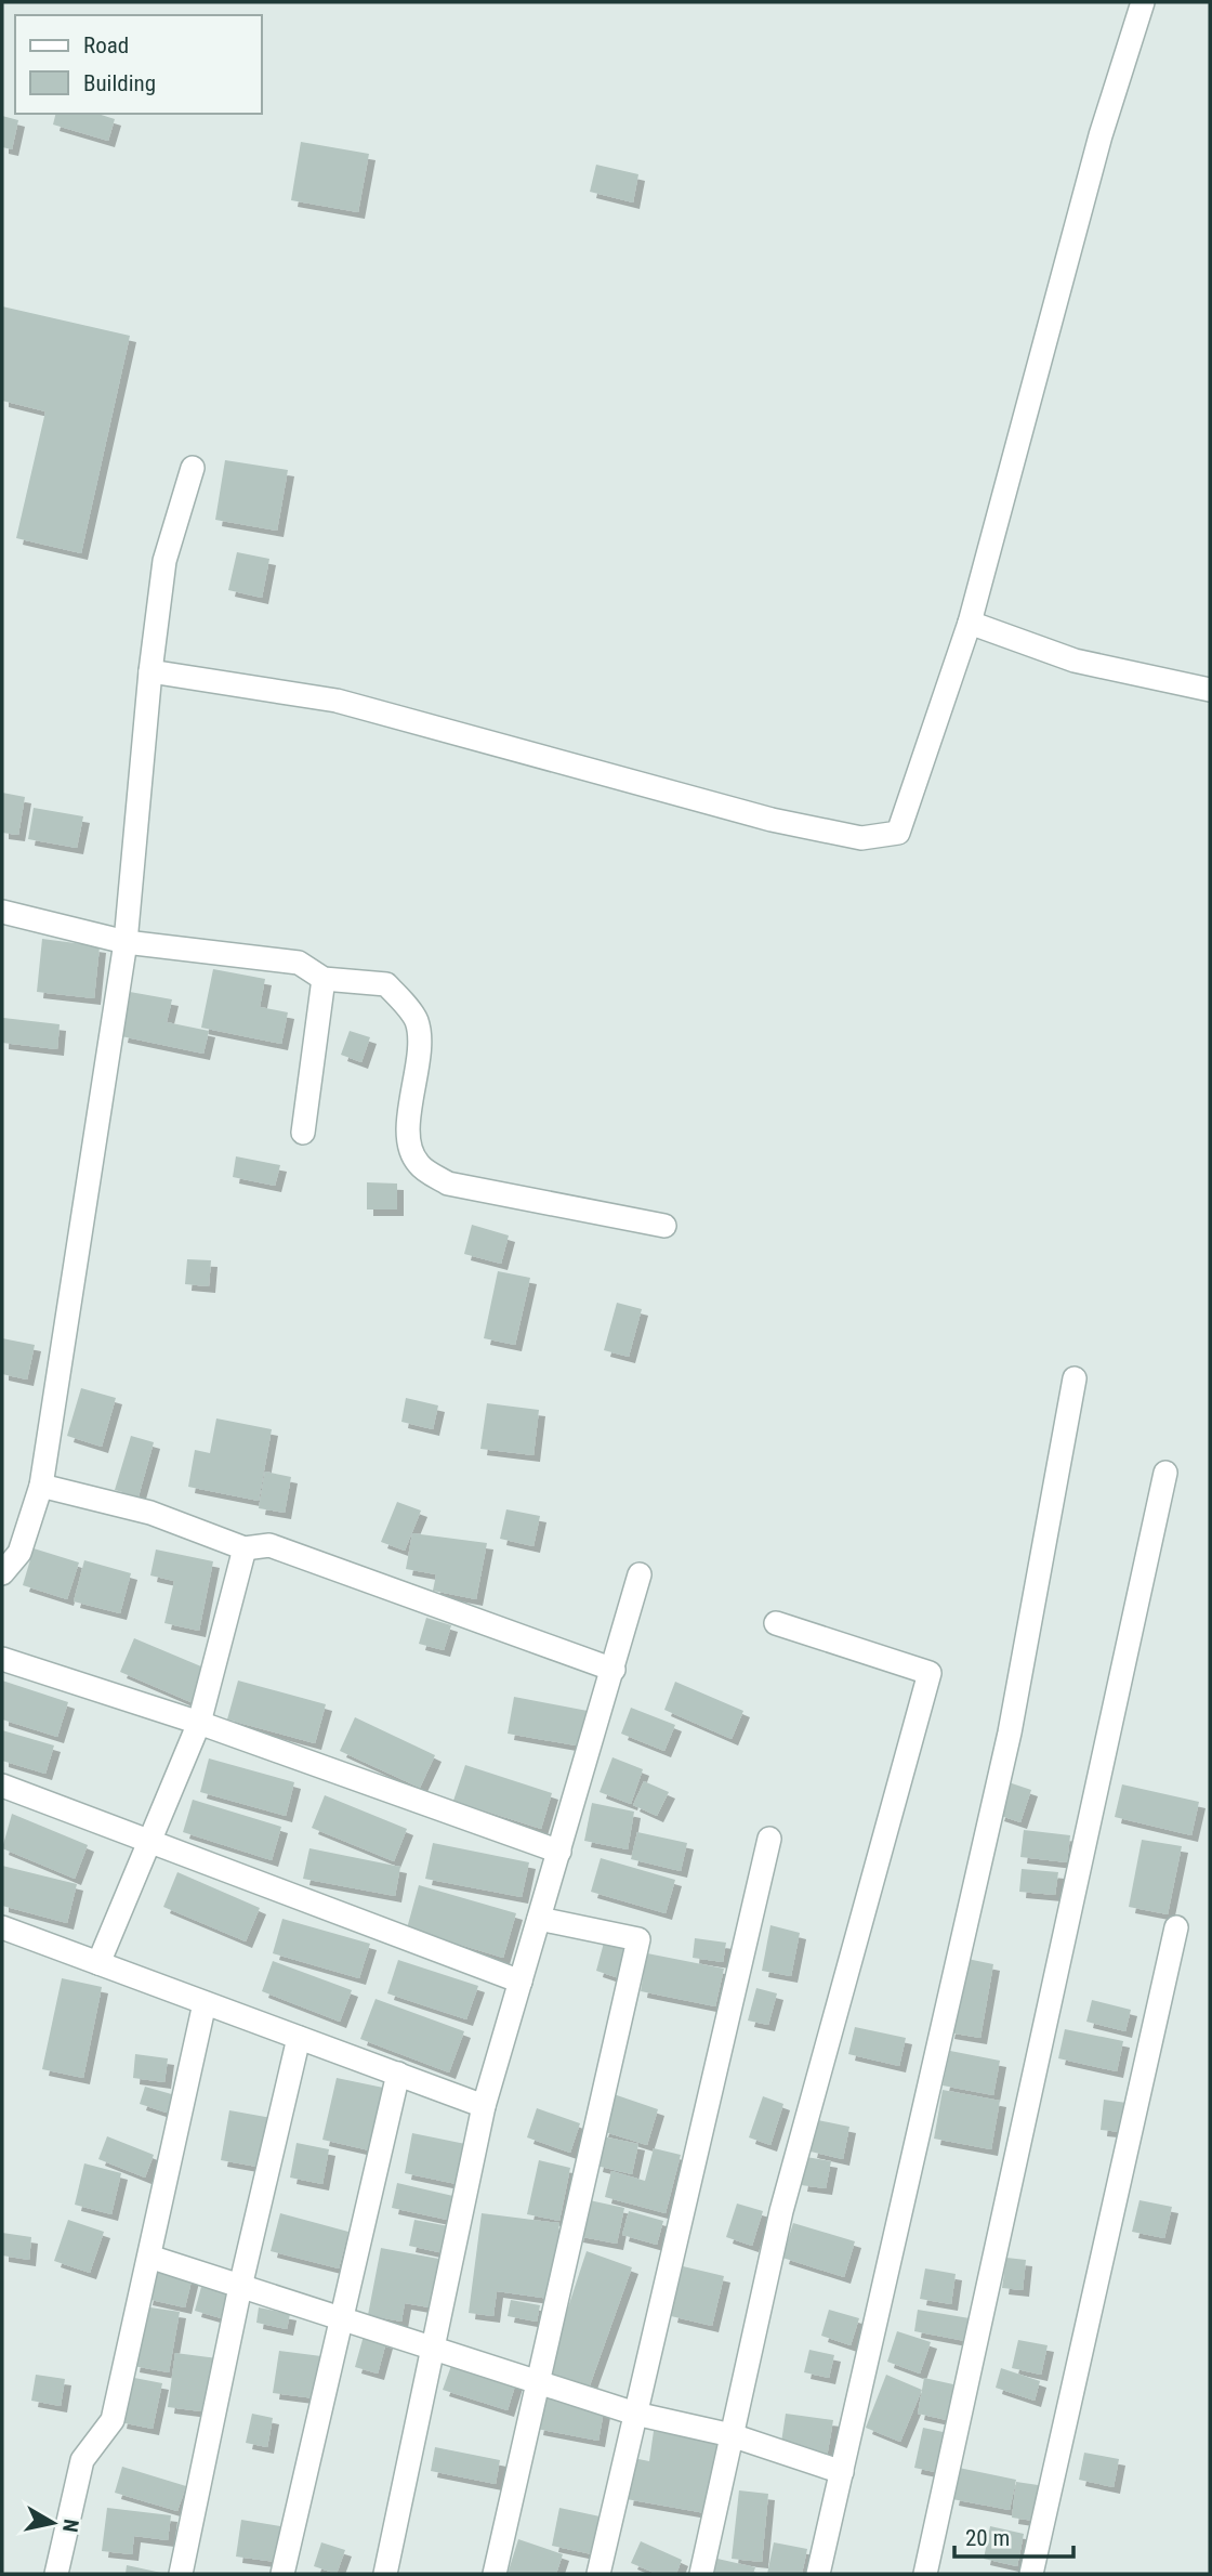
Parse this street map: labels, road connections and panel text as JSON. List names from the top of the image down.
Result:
{
  "legend": ["Road", "Building"],
  "scale_bar": "20 m",
  "north": "right"
}
